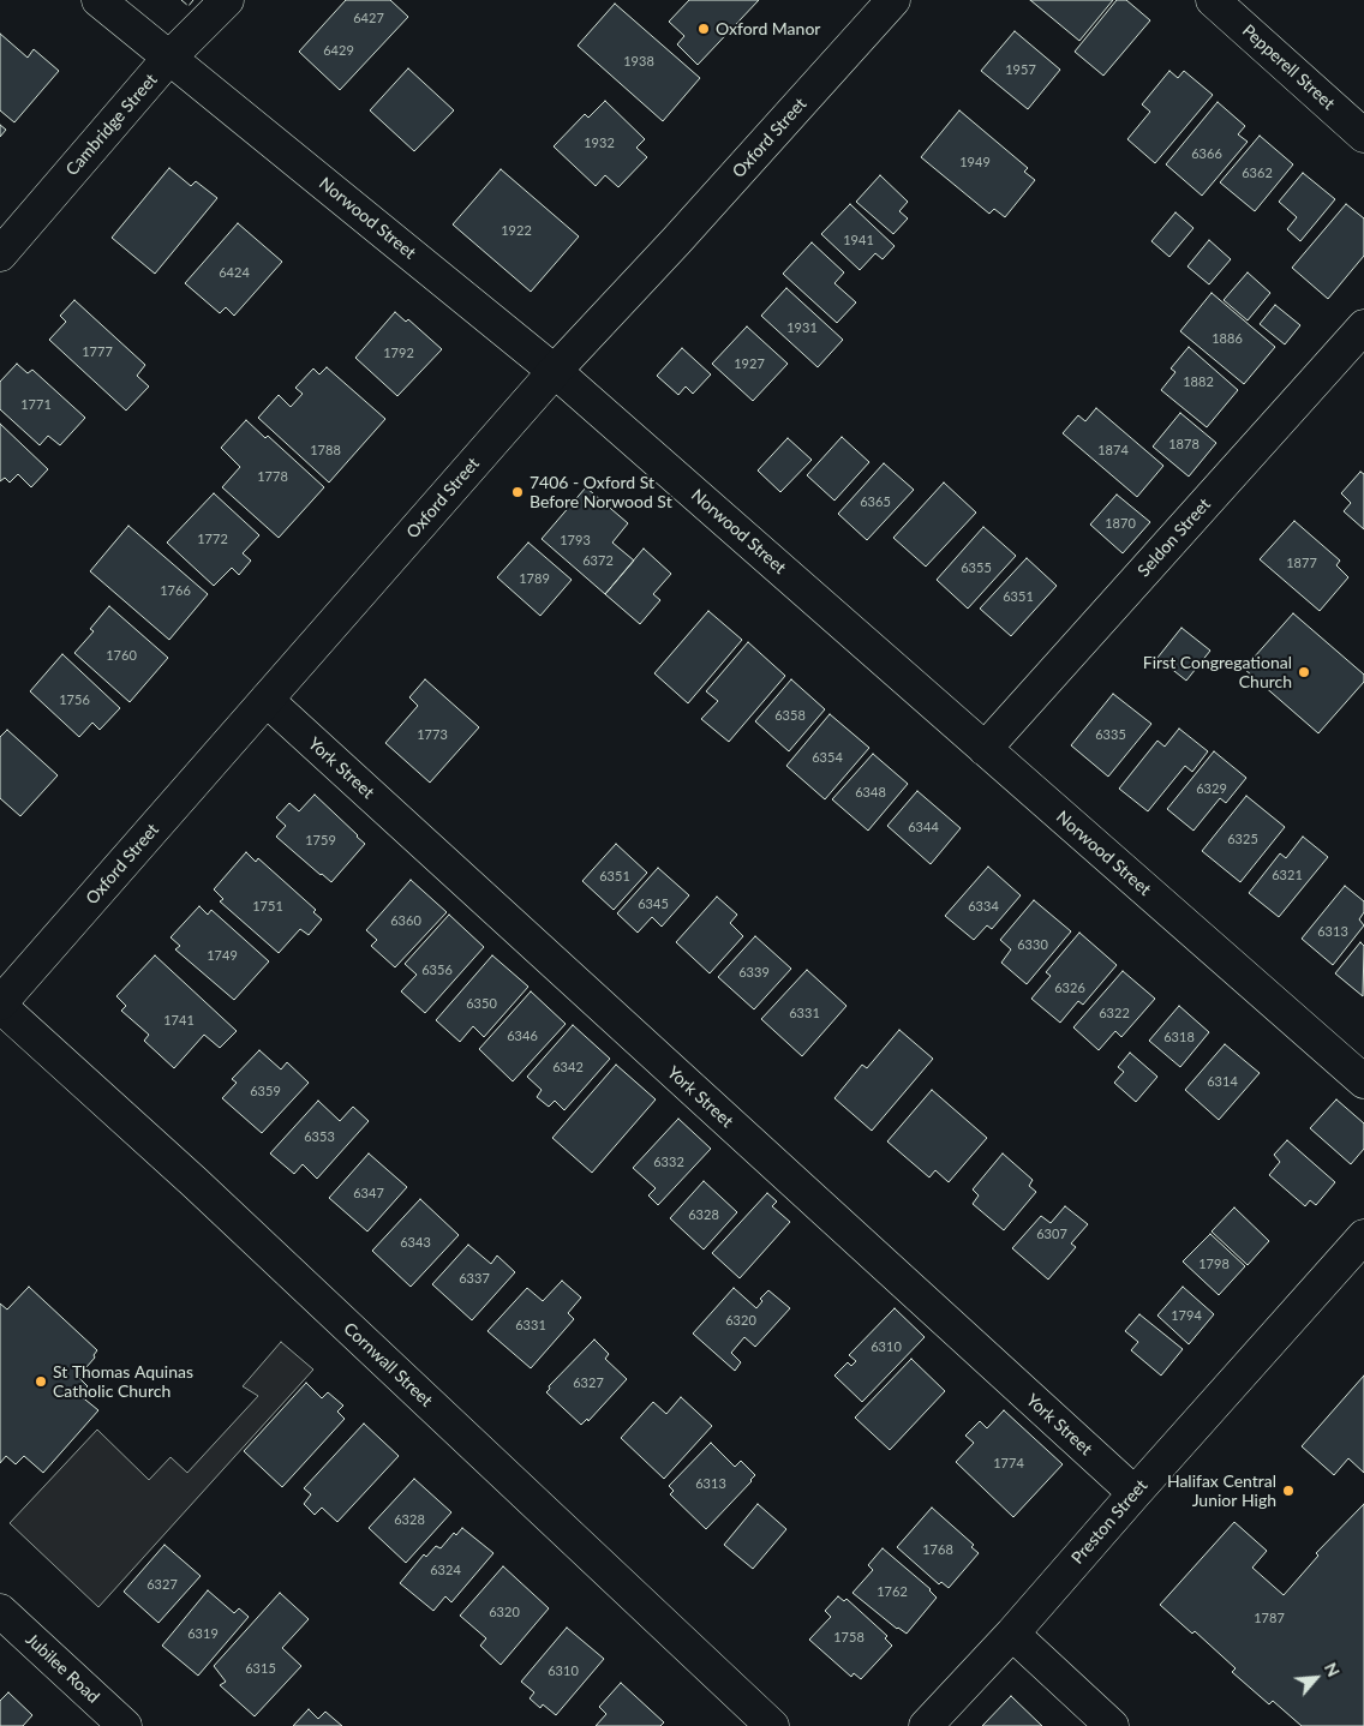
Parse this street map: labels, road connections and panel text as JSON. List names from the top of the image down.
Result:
{
  "streets": {
    "street": [
      "Pepperell Street",
      "Cambridge Street",
      "Oxford Street",
      "Norwood Street",
      "Seldon Street",
      "York Street",
      "Cornwall Street",
      "Preston Street",
      "Jubilee Road"
    ]
  },
  "crossings": [
    ["Cambridge Street", "Norwood Street"],
    ["Oxford Street", "Norwood Street"],
    ["Oxford Street", "York Street"],
    ["Oxford Street", "Cornwall Street"],
    ["Norwood Street", "Seldon Street"],
    ["York Street", "Preston Street"]
  ],
  "places": [
    "Oxford Manor",
    "7406 - Oxford St Before Norwood St",
    "First Congregational Church",
    "St Thomas Aquinas Catholic Church",
    "Halifax Central Junior High"
  ],
  "house_numbers": [
    "6427",
    "6429",
    "1938",
    "1957",
    "1932",
    "6366",
    "1949",
    "6362",
    "1922",
    "1941",
    "6424",
    "1931",
    "1886",
    "1777",
    "1792",
    "1927",
    "1882",
    "1771",
    "1878",
    "1788",
    "1874",
    "1778",
    "6365",
    "1870",
    "1772",
    "1793",
    "6372",
    "1877",
    "6355",
    "1789",
    "1766",
    "6351",
    "1760",
    "1756",
    "6358",
    "1773",
    "6335",
    "6354",
    "6329",
    "6348",
    "6344",
    "6325",
    "1759",
    "6321",
    "6351",
    "6345",
    "1751",
    "6334",
    "6360",
    "6313",
    "6330",
    "1749",
    "6356",
    "6339",
    "6326",
    "6350",
    "6331",
    "6322",
    "1741",
    "6346",
    "6318",
    "6342",
    "6314",
    "6359",
    "6353",
    "6332",
    "6347",
    "6328",
    "6307",
    "6343",
    "1798",
    "6337",
    "1794",
    "6320",
    "6331",
    "6310",
    "6327",
    "1774",
    "6313",
    "6328",
    "1768",
    "6324",
    "6327",
    "1762",
    "6320",
    "1787",
    "6319",
    "1758",
    "6315",
    "6310"
  ],
  "north": "top right"
}
